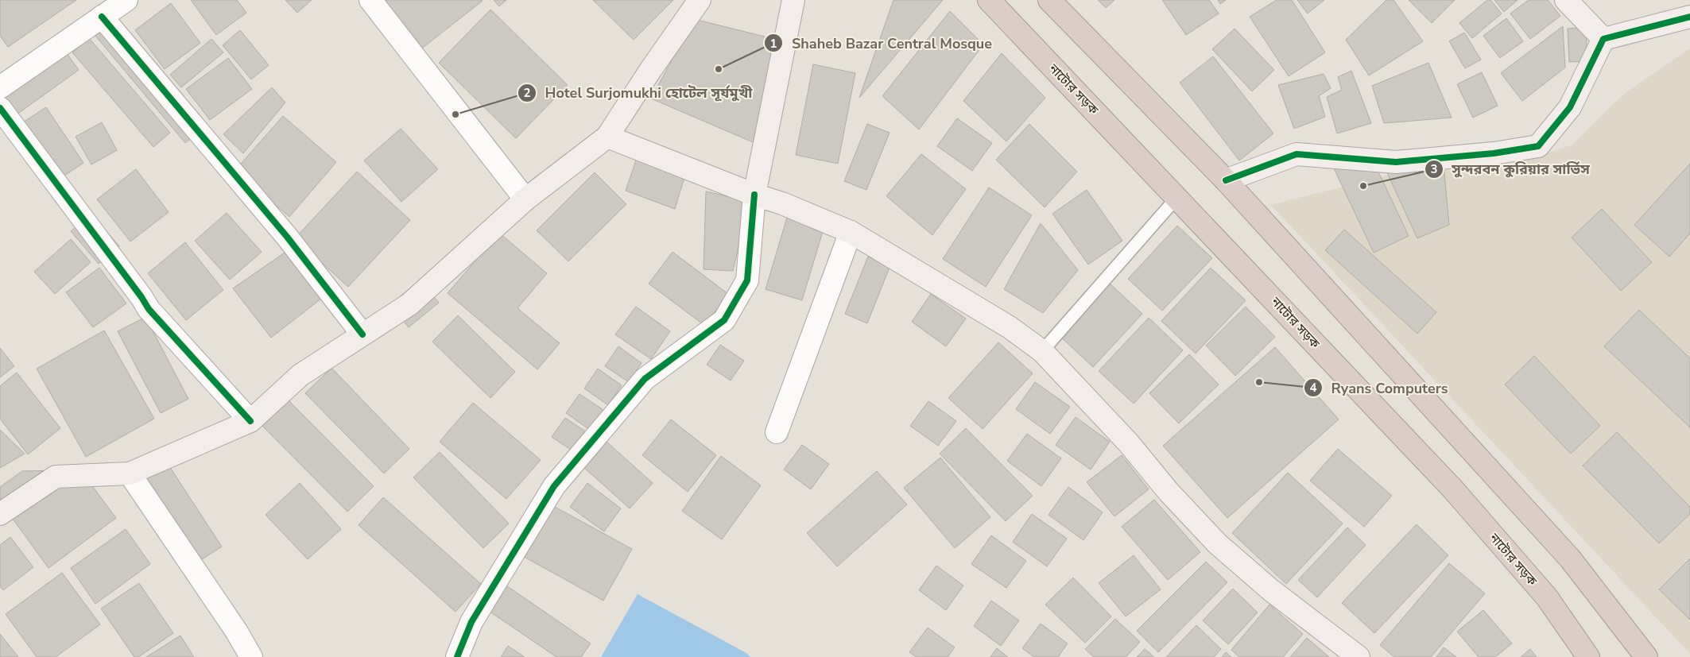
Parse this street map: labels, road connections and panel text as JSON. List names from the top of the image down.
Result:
{
  "streets": {
    "highway": ["নাটোর সড়ক"]
  },
  "places": [
    "Shaheb Bazar Central Mosque",
    "Hotel Surjomukhi হোটেল সূর্যমুখী",
    "সুন্দরবন কুরিয়ার সার্ভিস",
    "Ryans Computers"
  ]
}
